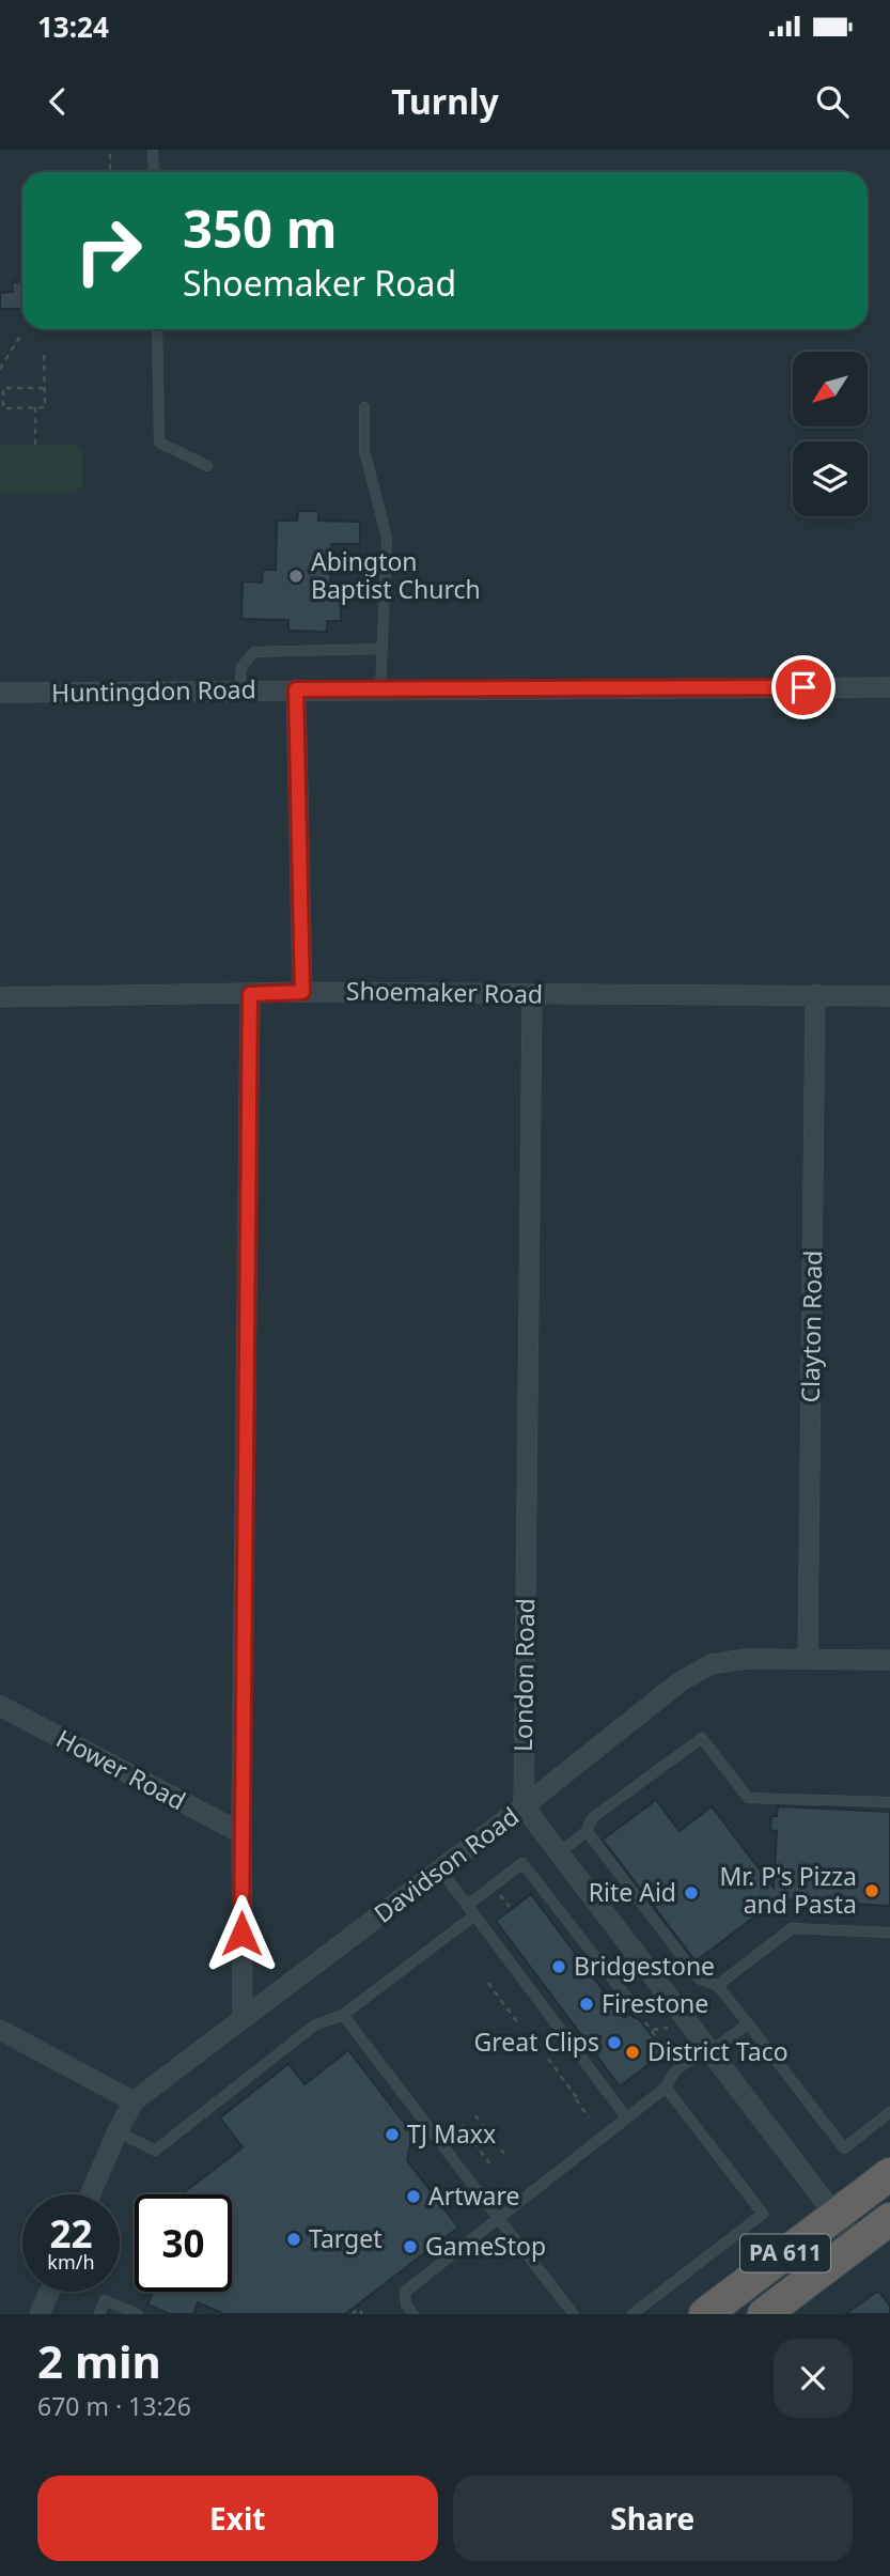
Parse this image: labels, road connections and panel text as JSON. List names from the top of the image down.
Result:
{
  "streets": {
    "highway": ["PA 611"],
    "street": [
      "Huntingdon Road",
      "Shoemaker Road",
      "Clayton Road",
      "London Road",
      "Hower Road",
      "Davidson Road"
    ]
  },
  "crossings": [
    ["Shoemaker Road", "Clayton Road"],
    ["Shoemaker Road", "London Road"],
    ["Clayton Road", "Davidson Road"],
    ["London Road", "Davidson Road"]
  ],
  "places": [
    "Abington Baptist Church",
    "Mr. P's Pizza and Pasta",
    "Rite Aid",
    "Bridgestone",
    "Firestone",
    "Great Clips",
    "District Taco",
    "TJ Maxx",
    "Artware",
    "Target",
    "GameStop"
  ],
  "north": "bottom left",
  "page": {
    "status": "13:24",
    "header": "Turnly",
    "turn": ["350 m", "Shoemaker Road"],
    "speed": "22 km/h",
    "limit": "30",
    "heading": ["2 min", "670 m · 13:26"],
    "buttons": ["Exit", "Share"]
  }
}
